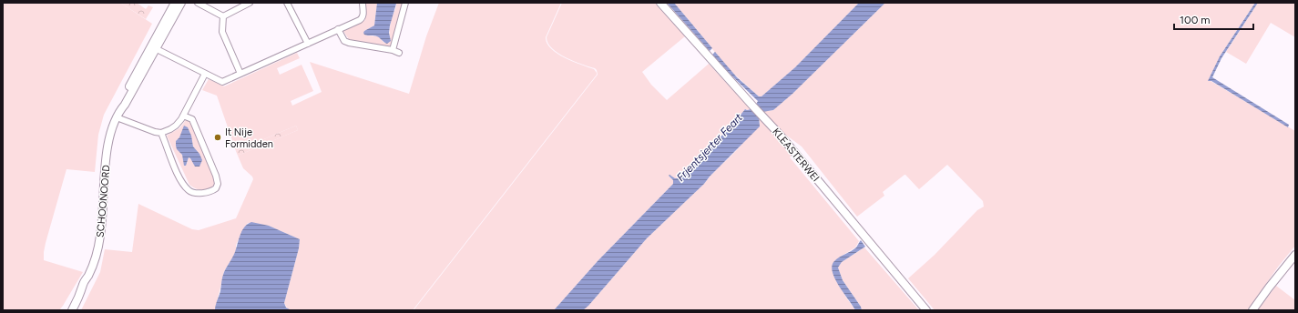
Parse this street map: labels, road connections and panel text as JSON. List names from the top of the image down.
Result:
{
  "streets": {
    "street": ["KLEASTERWEI", "SCHOONOORD"]
  },
  "water": ["Frjentsjerter Feart"],
  "places": ["It Nije Formidden"],
  "scale_bar": "100 m"
}
